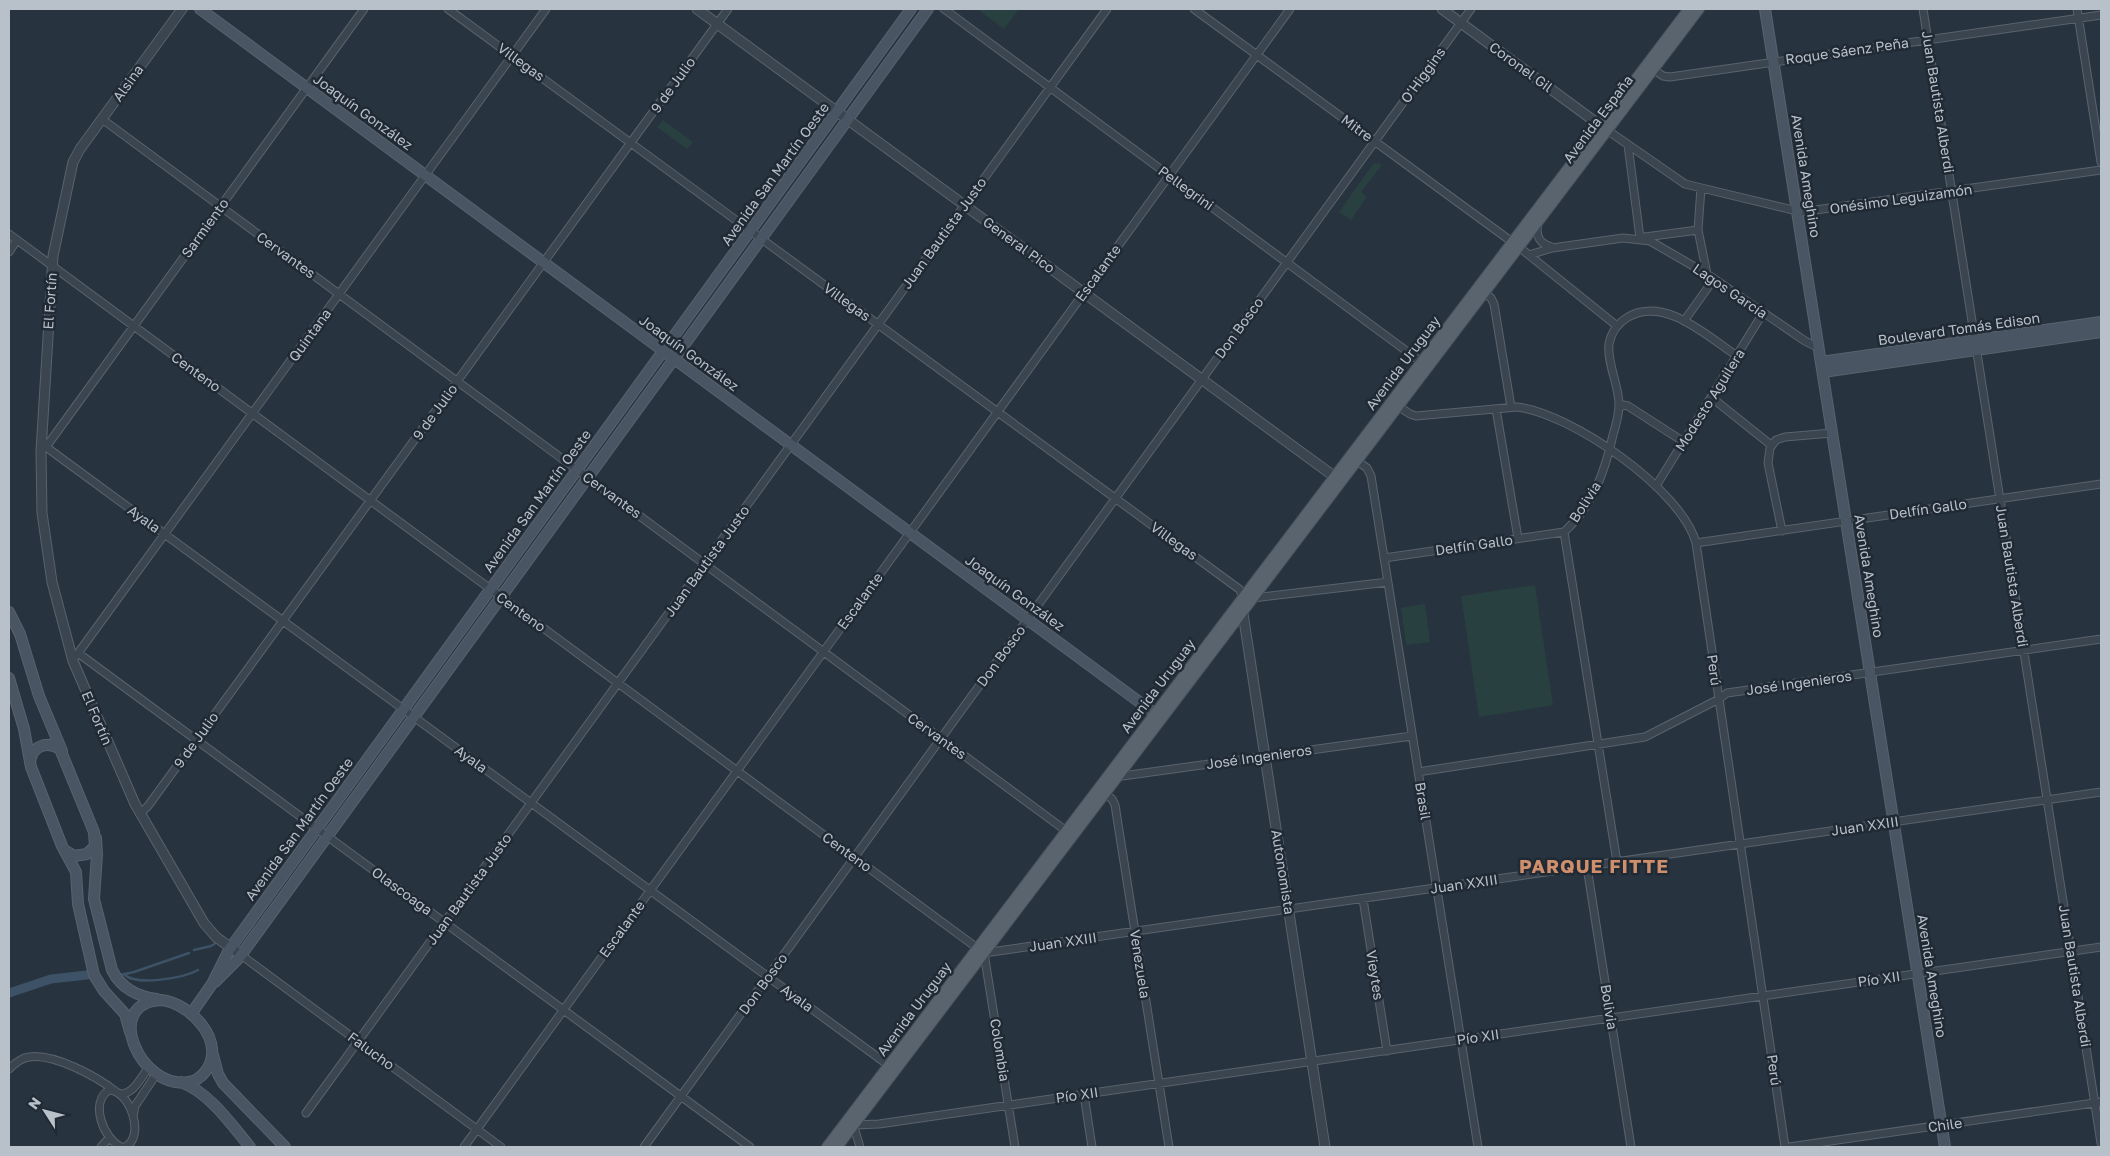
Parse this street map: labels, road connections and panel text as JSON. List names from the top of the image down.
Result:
{
  "streets": {
    "main road": [
      "Joaquín González",
      "Avenida España",
      "Avenida San Martín Oeste",
      "Avenida Ameghino",
      "Boulevard Tomás Edison",
      "Avenida Uruguay"
    ],
    "street": [
      "Roque Sáenz Peña",
      "Villegas",
      "Coronel Gil",
      "O'Higgins",
      "Alsina",
      "9 de Julio",
      "Juan Bautista Alberdi",
      "Mitre",
      "Pellegrini",
      "Onésimo Leguizamón",
      "Sarmiento",
      "Juan Bautista Justo",
      "General Pico",
      "Cervantes",
      "Escalante",
      "Lagos García",
      "El Fortín",
      "Don Bosco",
      "Quintana",
      "Centeno",
      "Modesto Aguilera",
      "Bolivia",
      "Delfín Gallo",
      "Ayala",
      "Perú",
      "José Ingenieros",
      "Brasil",
      "Juan XXIII",
      "Autonomista",
      "Olascoaga",
      "Venezuela",
      "Vieytes",
      "Pío XII",
      "Colombia",
      "Falucho",
      "Chile"
    ]
  },
  "crossings": [
    ["Roque Sáenz Peña", "Juan Bautista Alberdi"],
    ["Roque Sáenz Peña", "Avenida España"],
    ["Roque Sáenz Peña", "Avenida Ameghino"],
    ["Villegas", "9 de Julio"],
    ["Villegas", "Avenida San Martín Oeste"],
    ["Villegas", "Juan Bautista Justo"],
    ["Villegas", "Escalante"],
    ["Villegas", "Don Bosco"],
    ["Villegas", "Quintana"],
    ["Villegas", "Avenida Uruguay"],
    ["Coronel Gil", "O'Higgins"],
    ["Coronel Gil", "Avenida España"],
    ["Coronel Gil", "Onésimo Leguizamón"],
    ["O'Higgins", "Mitre"],
    ["O'Higgins", "Don Bosco"],
    ["Alsina", "Cervantes"],
    ["Alsina", "El Fortín"],
    ["9 de Julio", "Joaquín González"],
    ["9 de Julio", "General Pico"],
    ["9 de Julio", "Cervantes"],
    ["9 de Julio", "El Fortín"],
    ["9 de Julio", "Centeno"],
    ["9 de Julio", "Ayala"],
    ["9 de Julio", "Olascoaga"],
    ["Juan Bautista Alberdi", "Onésimo Leguizamón"],
    ["Juan Bautista Alberdi", "Boulevard Tomás Edison"],
    ["Juan Bautista Alberdi", "Delfín Gallo"],
    ["Juan Bautista Alberdi", "José Ingenieros"],
    ["Juan Bautista Alberdi", "Juan XXIII"],
    ["Juan Bautista Alberdi", "Pío XII"],
    ["Juan Bautista Alberdi", "Chile"],
    ["Joaquín González", "Avenida San Martín Oeste"],
    ["Joaquín González", "Sarmiento"],
    ["Joaquín González", "Juan Bautista Justo"],
    ["Joaquín González", "Escalante"],
    ["Joaquín González", "Don Bosco"],
    ["Joaquín González", "Quintana"],
    ["Joaquín González", "Avenida Uruguay"],
    ["Avenida España", "Mitre"],
    ["Avenida España", "Onésimo Leguizamón"],
    ["Avenida España", "Avenida Uruguay"],
    ["Mitre", "Escalante"],
    ["Mitre", "Don Bosco"],
    ["Mitre", "Avenida Uruguay"],
    ["Avenida San Martín Oeste", "General Pico"],
    ["Avenida San Martín Oeste", "Cervantes"],
    ["Avenida San Martín Oeste", "El Fortín"],
    ["Avenida San Martín Oeste", "Centeno"],
    ["Avenida San Martín Oeste", "Ayala"],
    ["Avenida San Martín Oeste", "Olascoaga"],
    ["Avenida San Martín Oeste", "Falucho"],
    ["Avenida Ameghino", "Onésimo Leguizamón"],
    ["Avenida Ameghino", "Lagos García"],
    ["Avenida Ameghino", "Boulevard Tomás Edison"],
    ["Avenida Ameghino", "Delfín Gallo"],
    ["Avenida Ameghino", "José Ingenieros"],
    ["Avenida Ameghino", "Juan XXIII"],
    ["Avenida Ameghino", "Pío XII"],
    ["Avenida Ameghino", "Chile"],
    ["Pellegrini", "Juan Bautista Justo"],
    ["Pellegrini", "Escalante"],
    ["Pellegrini", "Don Bosco"],
    ["Pellegrini", "Avenida Uruguay"],
    ["Sarmiento", "Cervantes"],
    ["Sarmiento", "El Fortín"],
    ["Sarmiento", "Centeno"],
    ["Sarmiento", "Ayala"],
    ["Juan Bautista Justo", "General Pico"],
    ["Juan Bautista Justo", "Cervantes"],
    ["Juan Bautista Justo", "Centeno"],
    ["Juan Bautista Justo", "Ayala"],
    ["Juan Bautista Justo", "Olascoaga"],
    ["Juan Bautista Justo", "Falucho"],
    ["General Pico", "Escalante"],
    ["General Pico", "Don Bosco"],
    ["General Pico", "Avenida Uruguay"],
    ["Cervantes", "Escalante"],
    ["Cervantes", "Don Bosco"],
    ["Cervantes", "Quintana"],
    ["Cervantes", "Avenida Uruguay"],
    ["Escalante", "Centeno"],
    ["Escalante", "Ayala"],
    ["Escalante", "Olascoaga"],
    ["Escalante", "Falucho"],
    ["Lagos García", "Modesto Aguilera"],
    ["El Fortín", "Quintana"],
    ["El Fortín", "Centeno"],
    ["El Fortín", "Ayala"],
    ["El Fortín", "Olascoaga"],
    ["El Fortín", "Falucho"],
    ["Don Bosco", "Centeno"],
    ["Don Bosco", "Ayala"],
    ["Don Bosco", "Olascoaga"],
    ["Quintana", "Centeno"],
    ["Quintana", "Ayala"],
    ["Quintana", "Olascoaga"],
    ["Avenida Uruguay", "Centeno"],
    ["Avenida Uruguay", "Ayala"],
    ["Avenida Uruguay", "Perú"],
    ["Avenida Uruguay", "José Ingenieros"],
    ["Avenida Uruguay", "Brasil"],
    ["Avenida Uruguay", "Juan XXIII"],
    ["Avenida Uruguay", "Autonomista"],
    ["Avenida Uruguay", "Venezuela"],
    ["Avenida Uruguay", "Pío XII"],
    ["Avenida Uruguay", "Colombia"],
    ["Centeno", "Juan XXIII"],
    ["Centeno", "Colombia"],
    ["Modesto Aguilera", "Perú"],
    ["Bolivia", "Delfín Gallo"],
    ["Bolivia", "Perú"],
    ["Bolivia", "José Ingenieros"],
    ["Bolivia", "Juan XXIII"],
    ["Bolivia", "Pío XII"],
    ["Delfín Gallo", "Perú"],
    ["Delfín Gallo", "Brasil"],
    ["Perú", "José Ingenieros"],
    ["Perú", "Juan XXIII"],
    ["Perú", "Pío XII"],
    ["José Ingenieros", "Brasil"],
    ["José Ingenieros", "Autonomista"],
    ["Brasil", "Juan XXIII"],
    ["Brasil", "Pío XII"],
    ["Juan XXIII", "Autonomista"],
    ["Juan XXIII", "Venezuela"],
    ["Juan XXIII", "Vieytes"],
    ["Juan XXIII", "Colombia"],
    ["Autonomista", "Pío XII"],
    ["Venezuela", "Pío XII"],
    ["Vieytes", "Pío XII"],
    ["Pío XII", "Colombia"]
  ],
  "districts": ["PARQUE FITTE"],
  "north": "top left"
}
